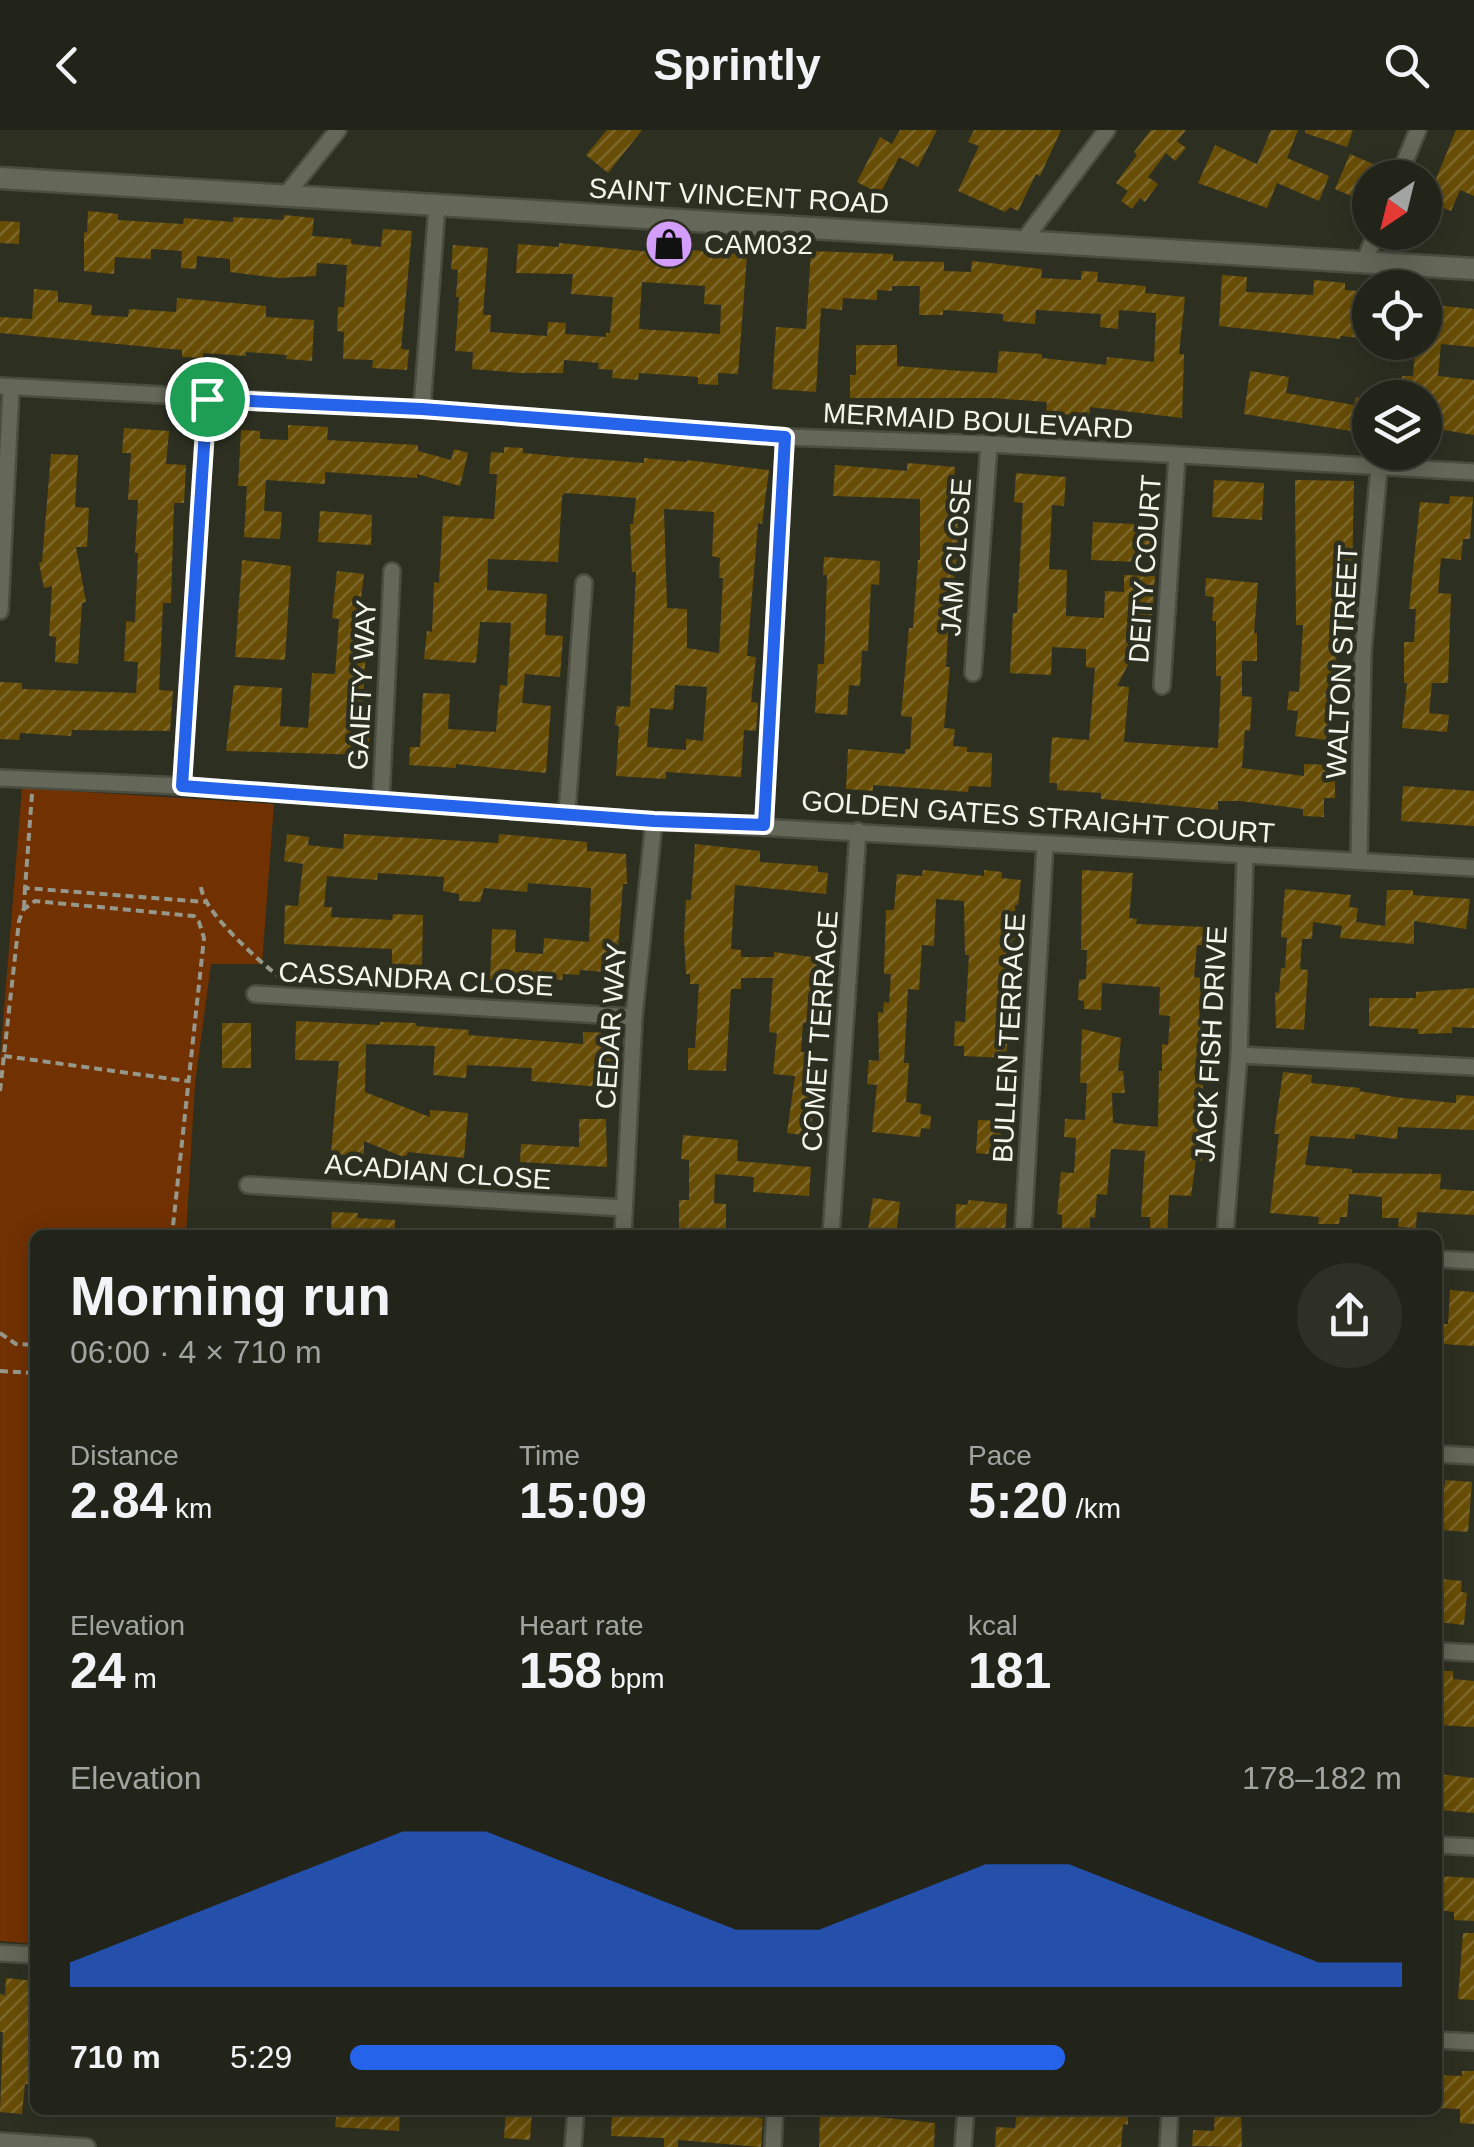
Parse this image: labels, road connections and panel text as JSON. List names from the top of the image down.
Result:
{
  "streets": {
    "street": [
      "SAINT VINCENT ROAD",
      "MERMAID BOULEVARD",
      "JAM CLOSE",
      "DEITY COURT",
      "WALTON STREET",
      "GAIETY WAY",
      "GOLDEN GATES STRAIGHT COURT",
      "CASSANDRA CLOSE",
      "CEDAR WAY",
      "COMET TERRACE",
      "BULLEN TERRACE",
      "JACK FISH DRIVE",
      "ACADIAN CLOSE"
    ]
  },
  "crossings": [
    ["MERMAID BOULEVARD", "JAM CLOSE"],
    ["MERMAID BOULEVARD", "DEITY COURT"],
    ["WALTON STREET", "GOLDEN GATES STRAIGHT COURT"],
    ["GAIETY WAY", "GOLDEN GATES STRAIGHT COURT"],
    ["GOLDEN GATES STRAIGHT COURT", "CEDAR WAY"],
    ["GOLDEN GATES STRAIGHT COURT", "COMET TERRACE"],
    ["GOLDEN GATES STRAIGHT COURT", "BULLEN TERRACE"],
    ["GOLDEN GATES STRAIGHT COURT", "JACK FISH DRIVE"],
    ["CASSANDRA CLOSE", "CEDAR WAY"],
    ["CEDAR WAY", "ACADIAN CLOSE"]
  ],
  "places": {
    "shop": ["CAM032"]
  },
  "north": "bottom left",
  "page": {
    "header": "Sprintly",
    "heading": ["Morning run", "06:00 · 4 × 710 m"],
    "stats": [
      ["Distance", "2.84 km"],
      ["Time", "15:09"],
      ["Pace", "5:20 /km"],
      ["Elevation", "24 m"],
      ["Heart rate", "158 bpm"],
      ["kcal", "181"]
    ],
    "chart": ["Elevation", "178–182 m"],
    "list": [
      {
        "name": "710 m",
        "note": "5:29"
      }
    ]
  }
}
